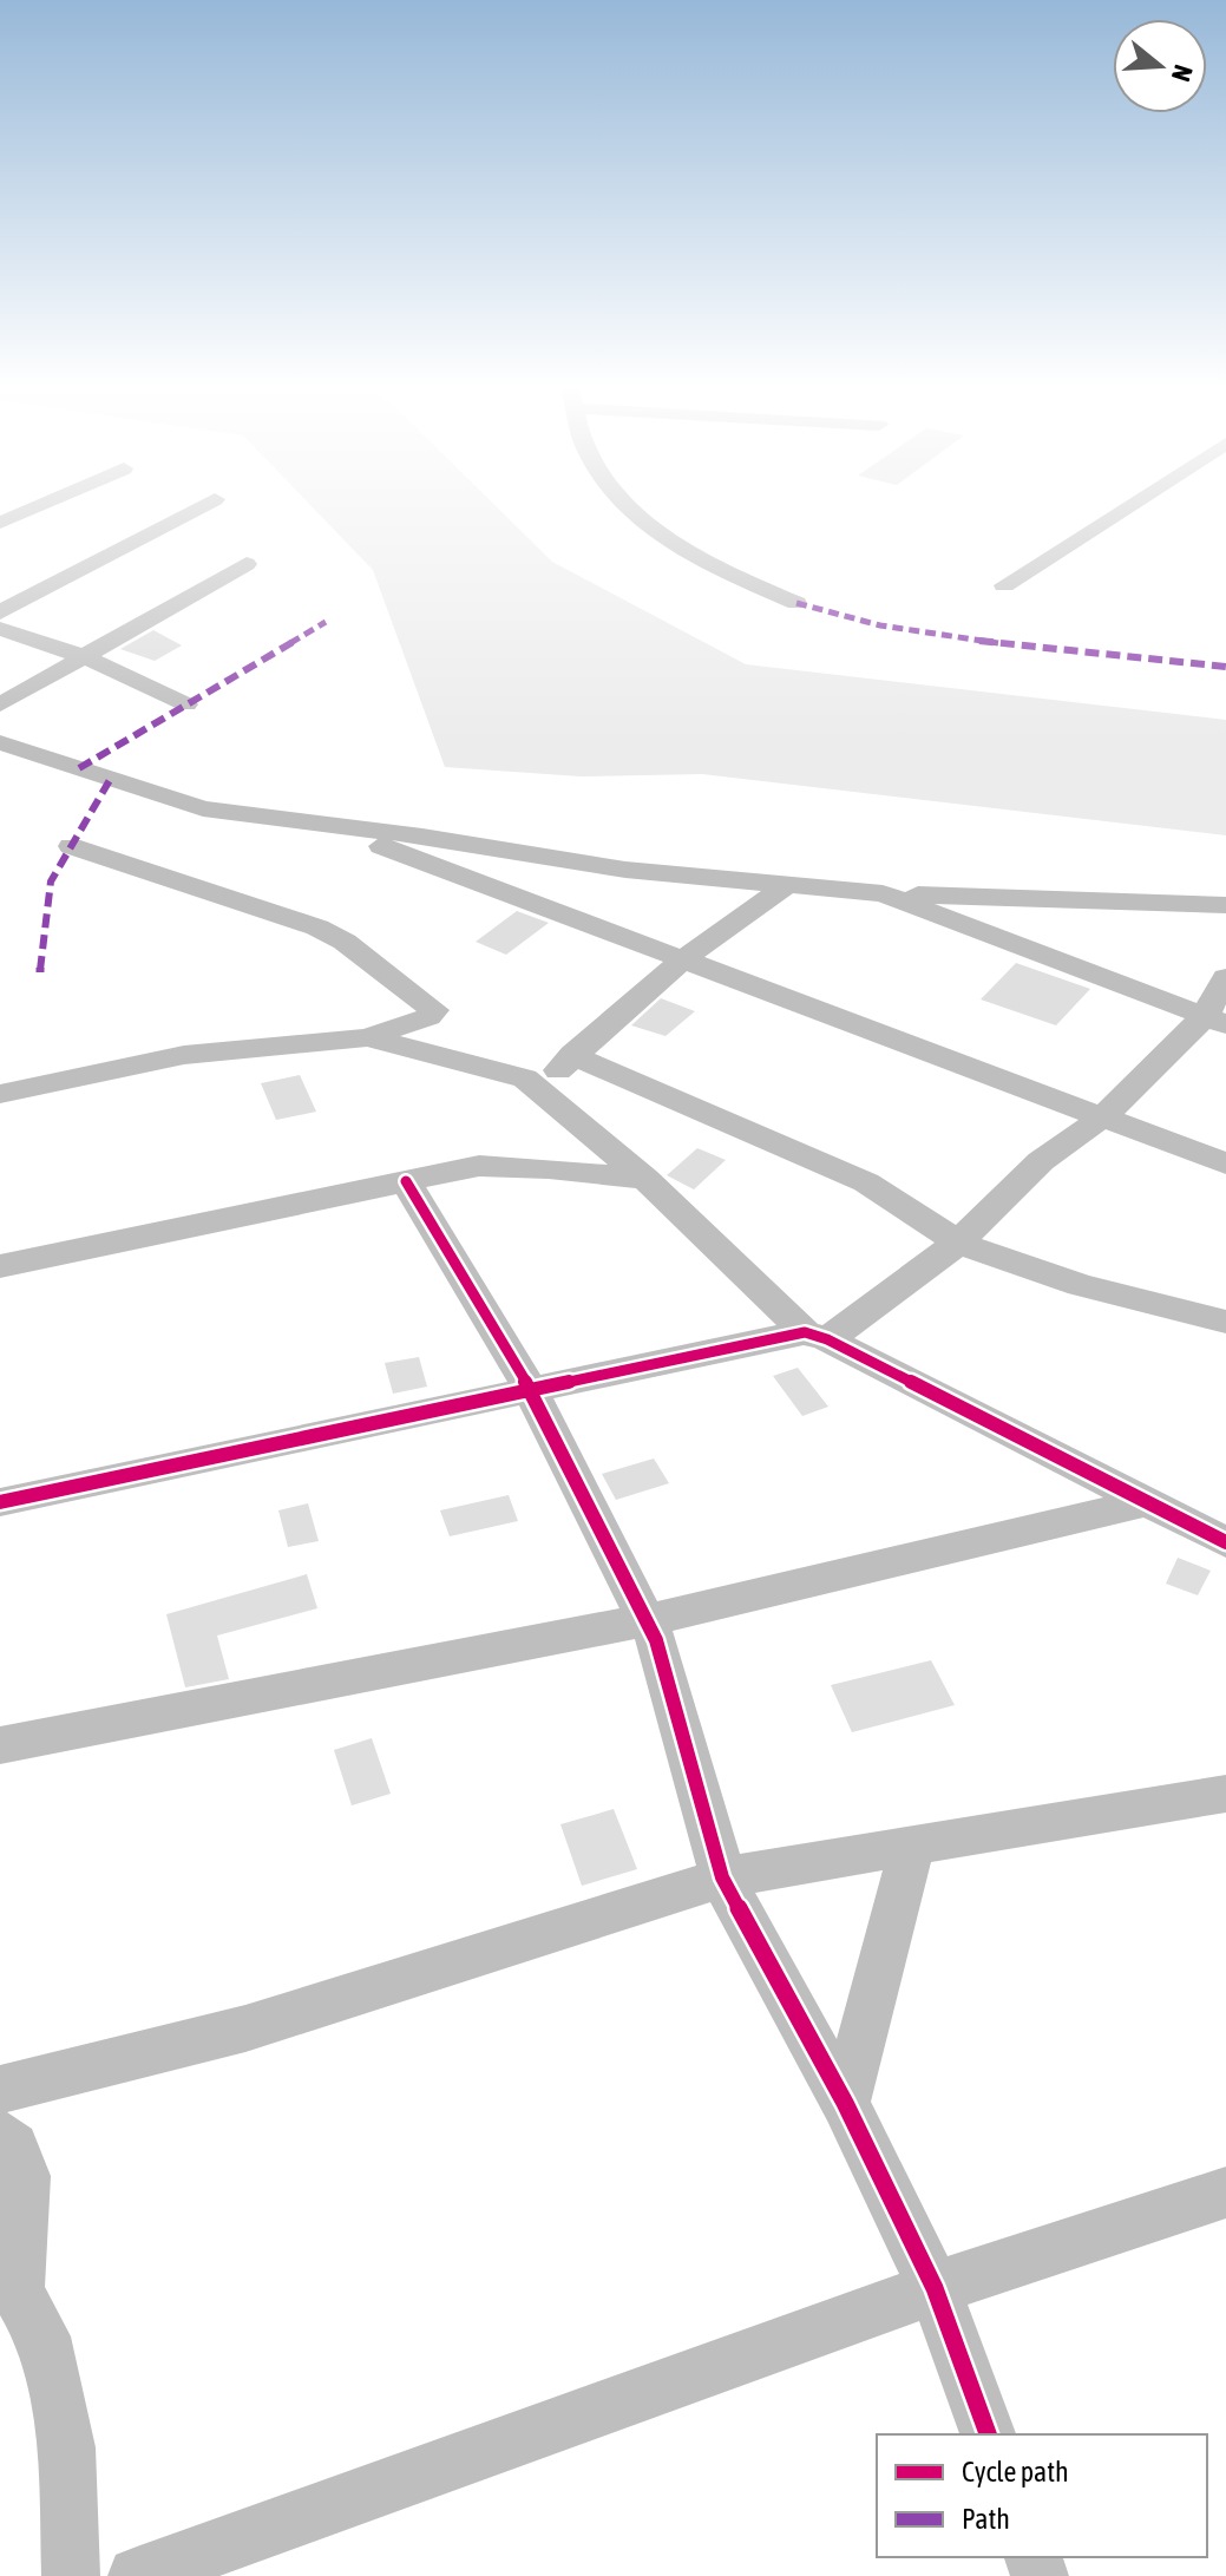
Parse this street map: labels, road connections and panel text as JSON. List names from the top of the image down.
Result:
{
  "legend": ["Cycle path", "Path"],
  "north": "right"
}
